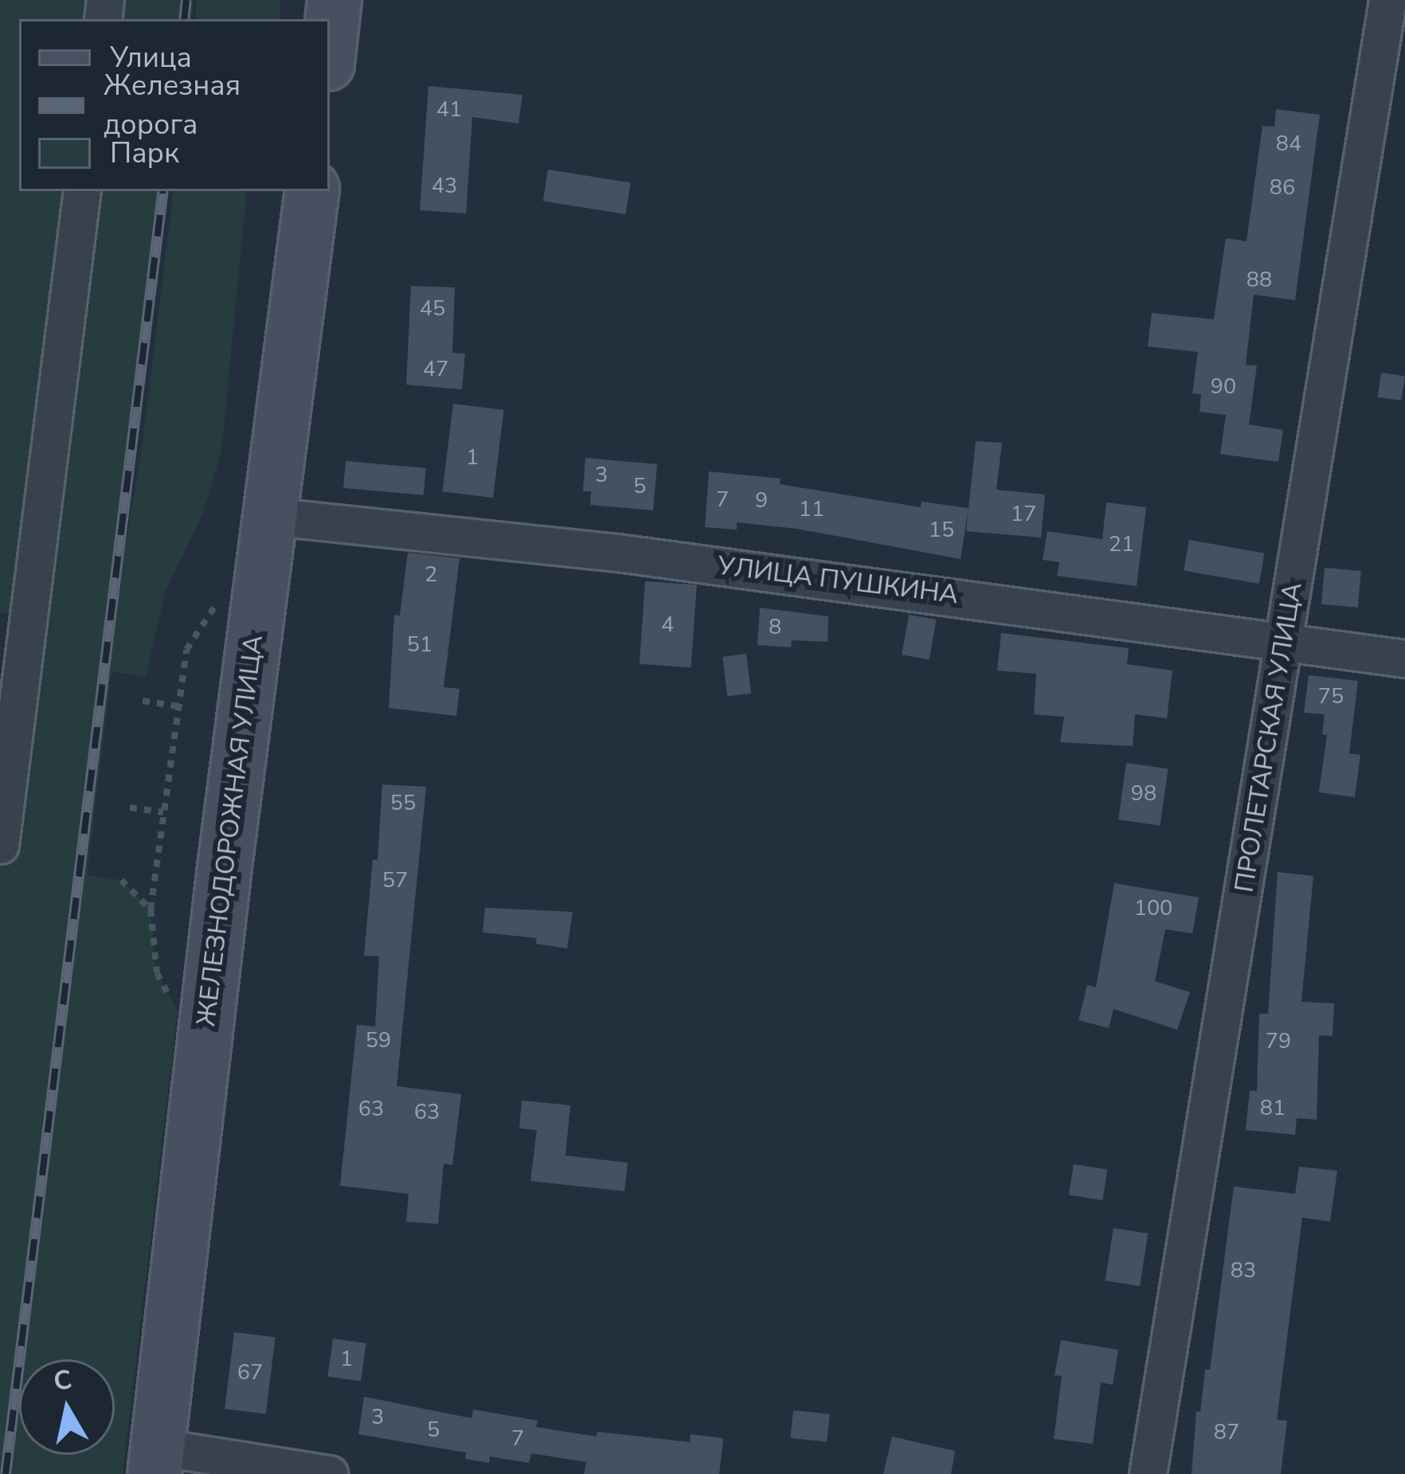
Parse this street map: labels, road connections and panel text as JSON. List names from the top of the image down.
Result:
{
  "streets": {
    "main road": ["ЖЕЛЕЗНОДОРОЖНАЯ УЛИЦА"],
    "street": ["УЛИЦА ПУШКИНА", "ПРОЛЕТАРСКАЯ УЛИЦА"]
  },
  "crossings": [
    ["УЛИЦА ПУШКИНА", "ПРОЛЕТАРСКАЯ УЛИЦА"],
    ["УЛИЦА ПУШКИНА", "ЖЕЛЕЗНОДОРОЖНАЯ УЛИЦА"]
  ],
  "house_numbers": [
    "41",
    "84",
    "43",
    "86",
    "88",
    "45",
    "47",
    "90",
    "1",
    "3",
    "5",
    "7",
    "9",
    "11",
    "17",
    "15",
    "21",
    "2",
    "4",
    "8",
    "51",
    "75",
    "98",
    "55",
    "57",
    "100",
    "59",
    "79",
    "81",
    "63",
    "63",
    "83",
    "1",
    "67",
    "3",
    "5",
    "87",
    "7"
  ],
  "legend": ["Улица", "Железная дорога", "Парк"],
  "north": "top"
}
